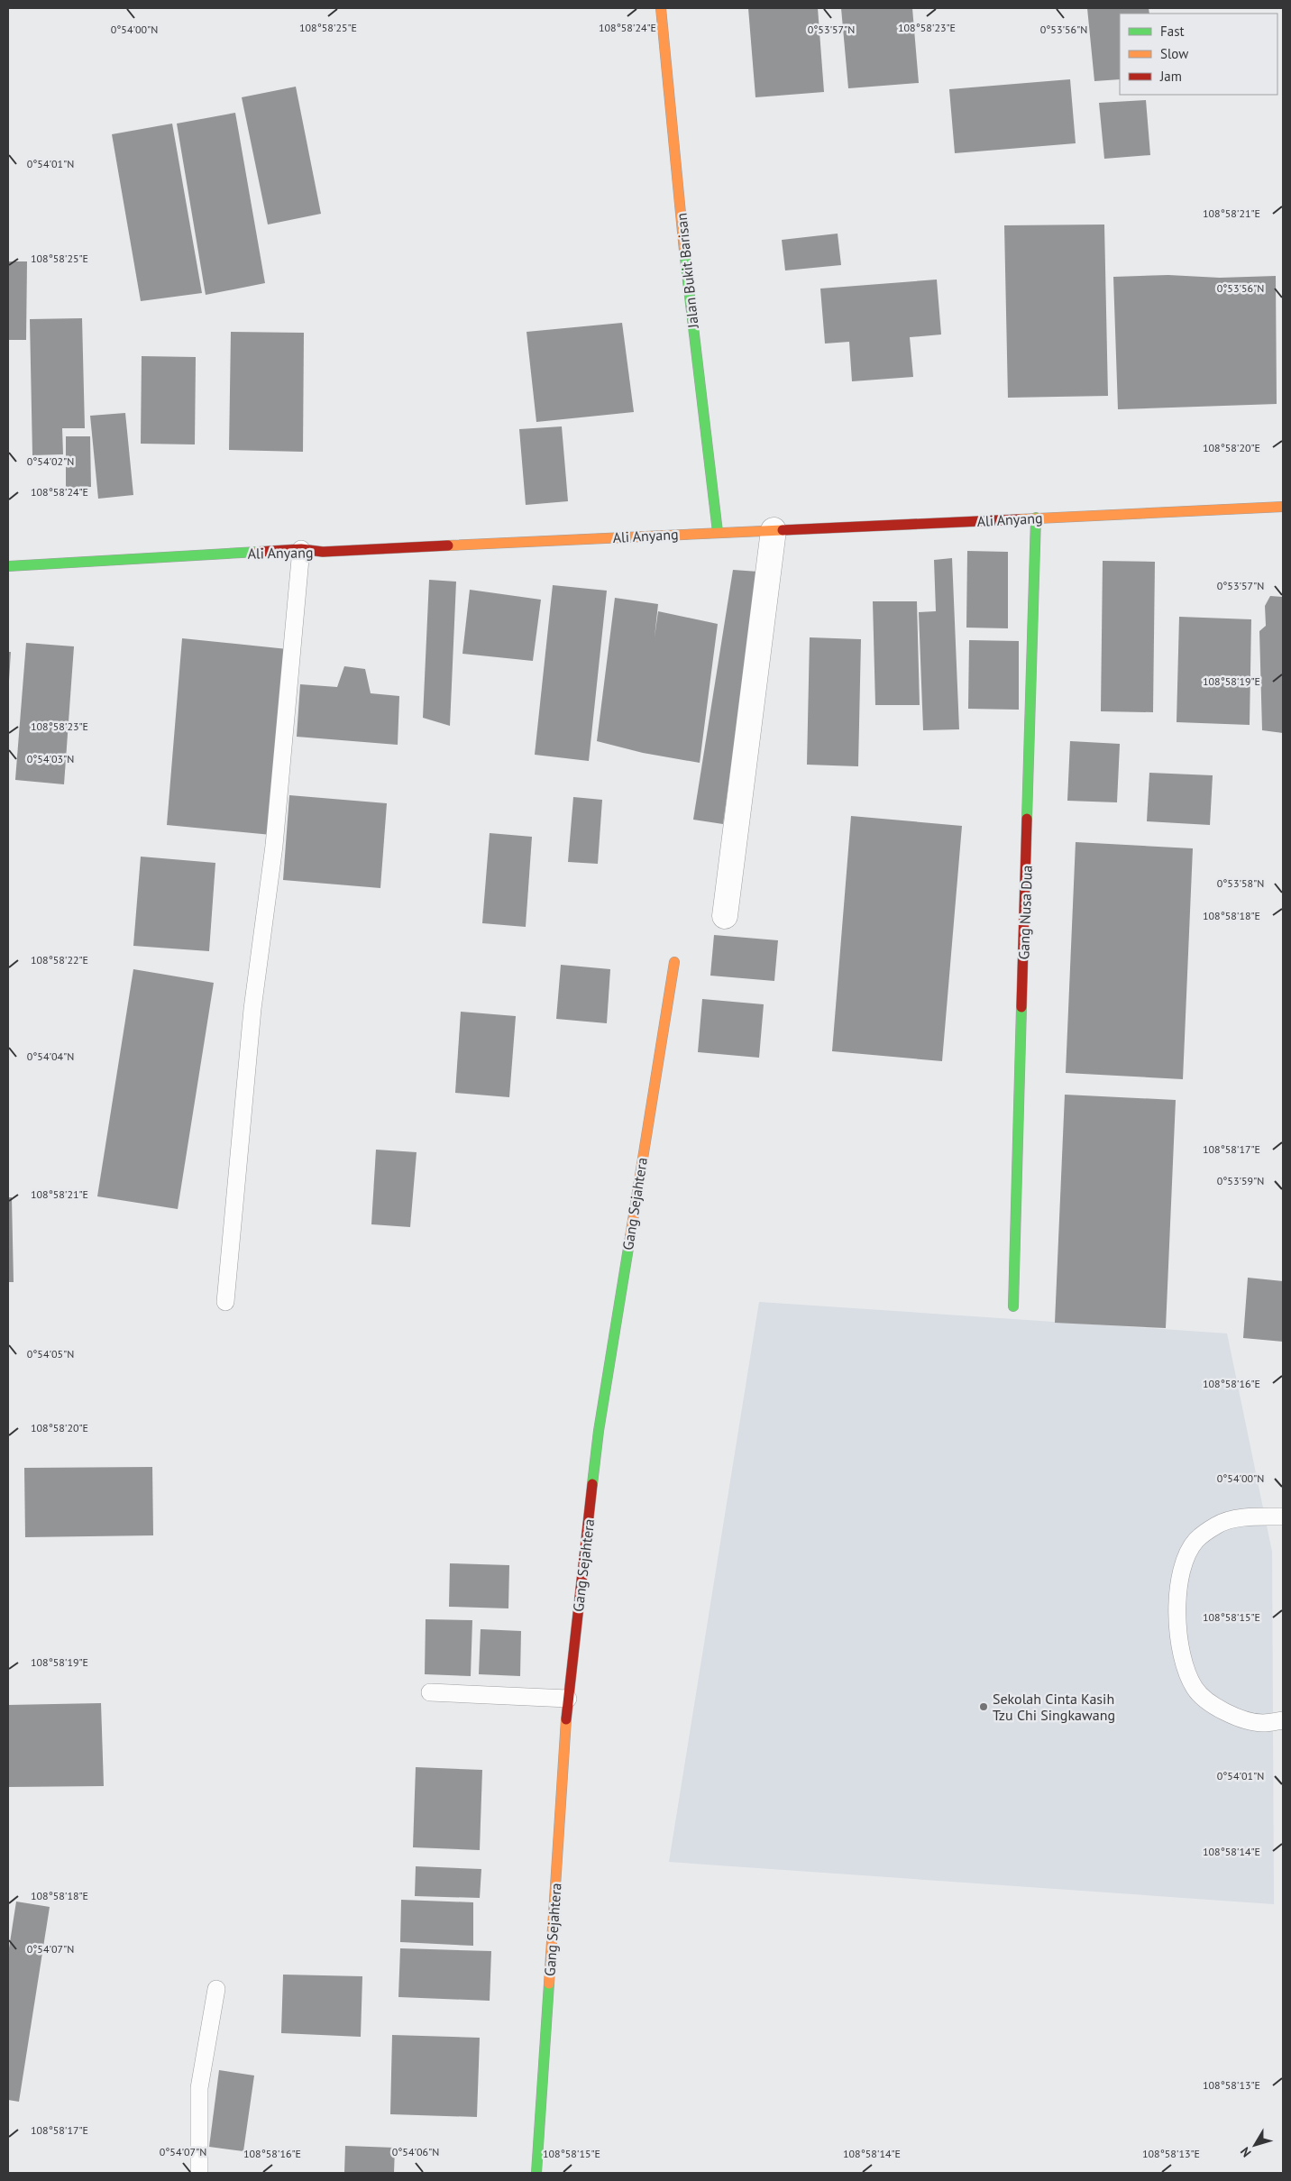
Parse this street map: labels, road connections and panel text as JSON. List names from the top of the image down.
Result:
{
  "streets": {
    "street": [
      "Jalan Bukit Barisan",
      "Ali Anyang",
      "Gang Nusa Dua",
      "Gang Sejahtera"
    ]
  },
  "crossings": [
    ["Jalan Bukit Barisan", "Ali Anyang"],
    ["Ali Anyang", "Gang Nusa Dua"]
  ],
  "places": ["Sekolah Cinta Kasih Tzu Chi Singkawang"],
  "legend": ["Fast", "Slow", "Jam"],
  "north": "bottom left",
  "coordinates": [
    "108°58'25\"E",
    "108°58'24\"E",
    "108°58'23\"E",
    "0°54'00\"N",
    "0°53'57\"N",
    "0°53'56\"N",
    "0°54'01\"N",
    "108°58'21\"E",
    "108°58'20\"E",
    "0°54'02\"N",
    "108°58'19\"E",
    "0°54'03\"N",
    "0°53'58\"N",
    "108°58'18\"E",
    "108°58'22\"E",
    "0°54'04\"N",
    "108°58'17\"E",
    "0°53'59\"N",
    "0°54'05\"N",
    "108°58'16\"E",
    "108°58'15\"E",
    "108°58'14\"E",
    "0°54'07\"N",
    "108°58'13\"E",
    "0°54'06\"N"
  ]
}
